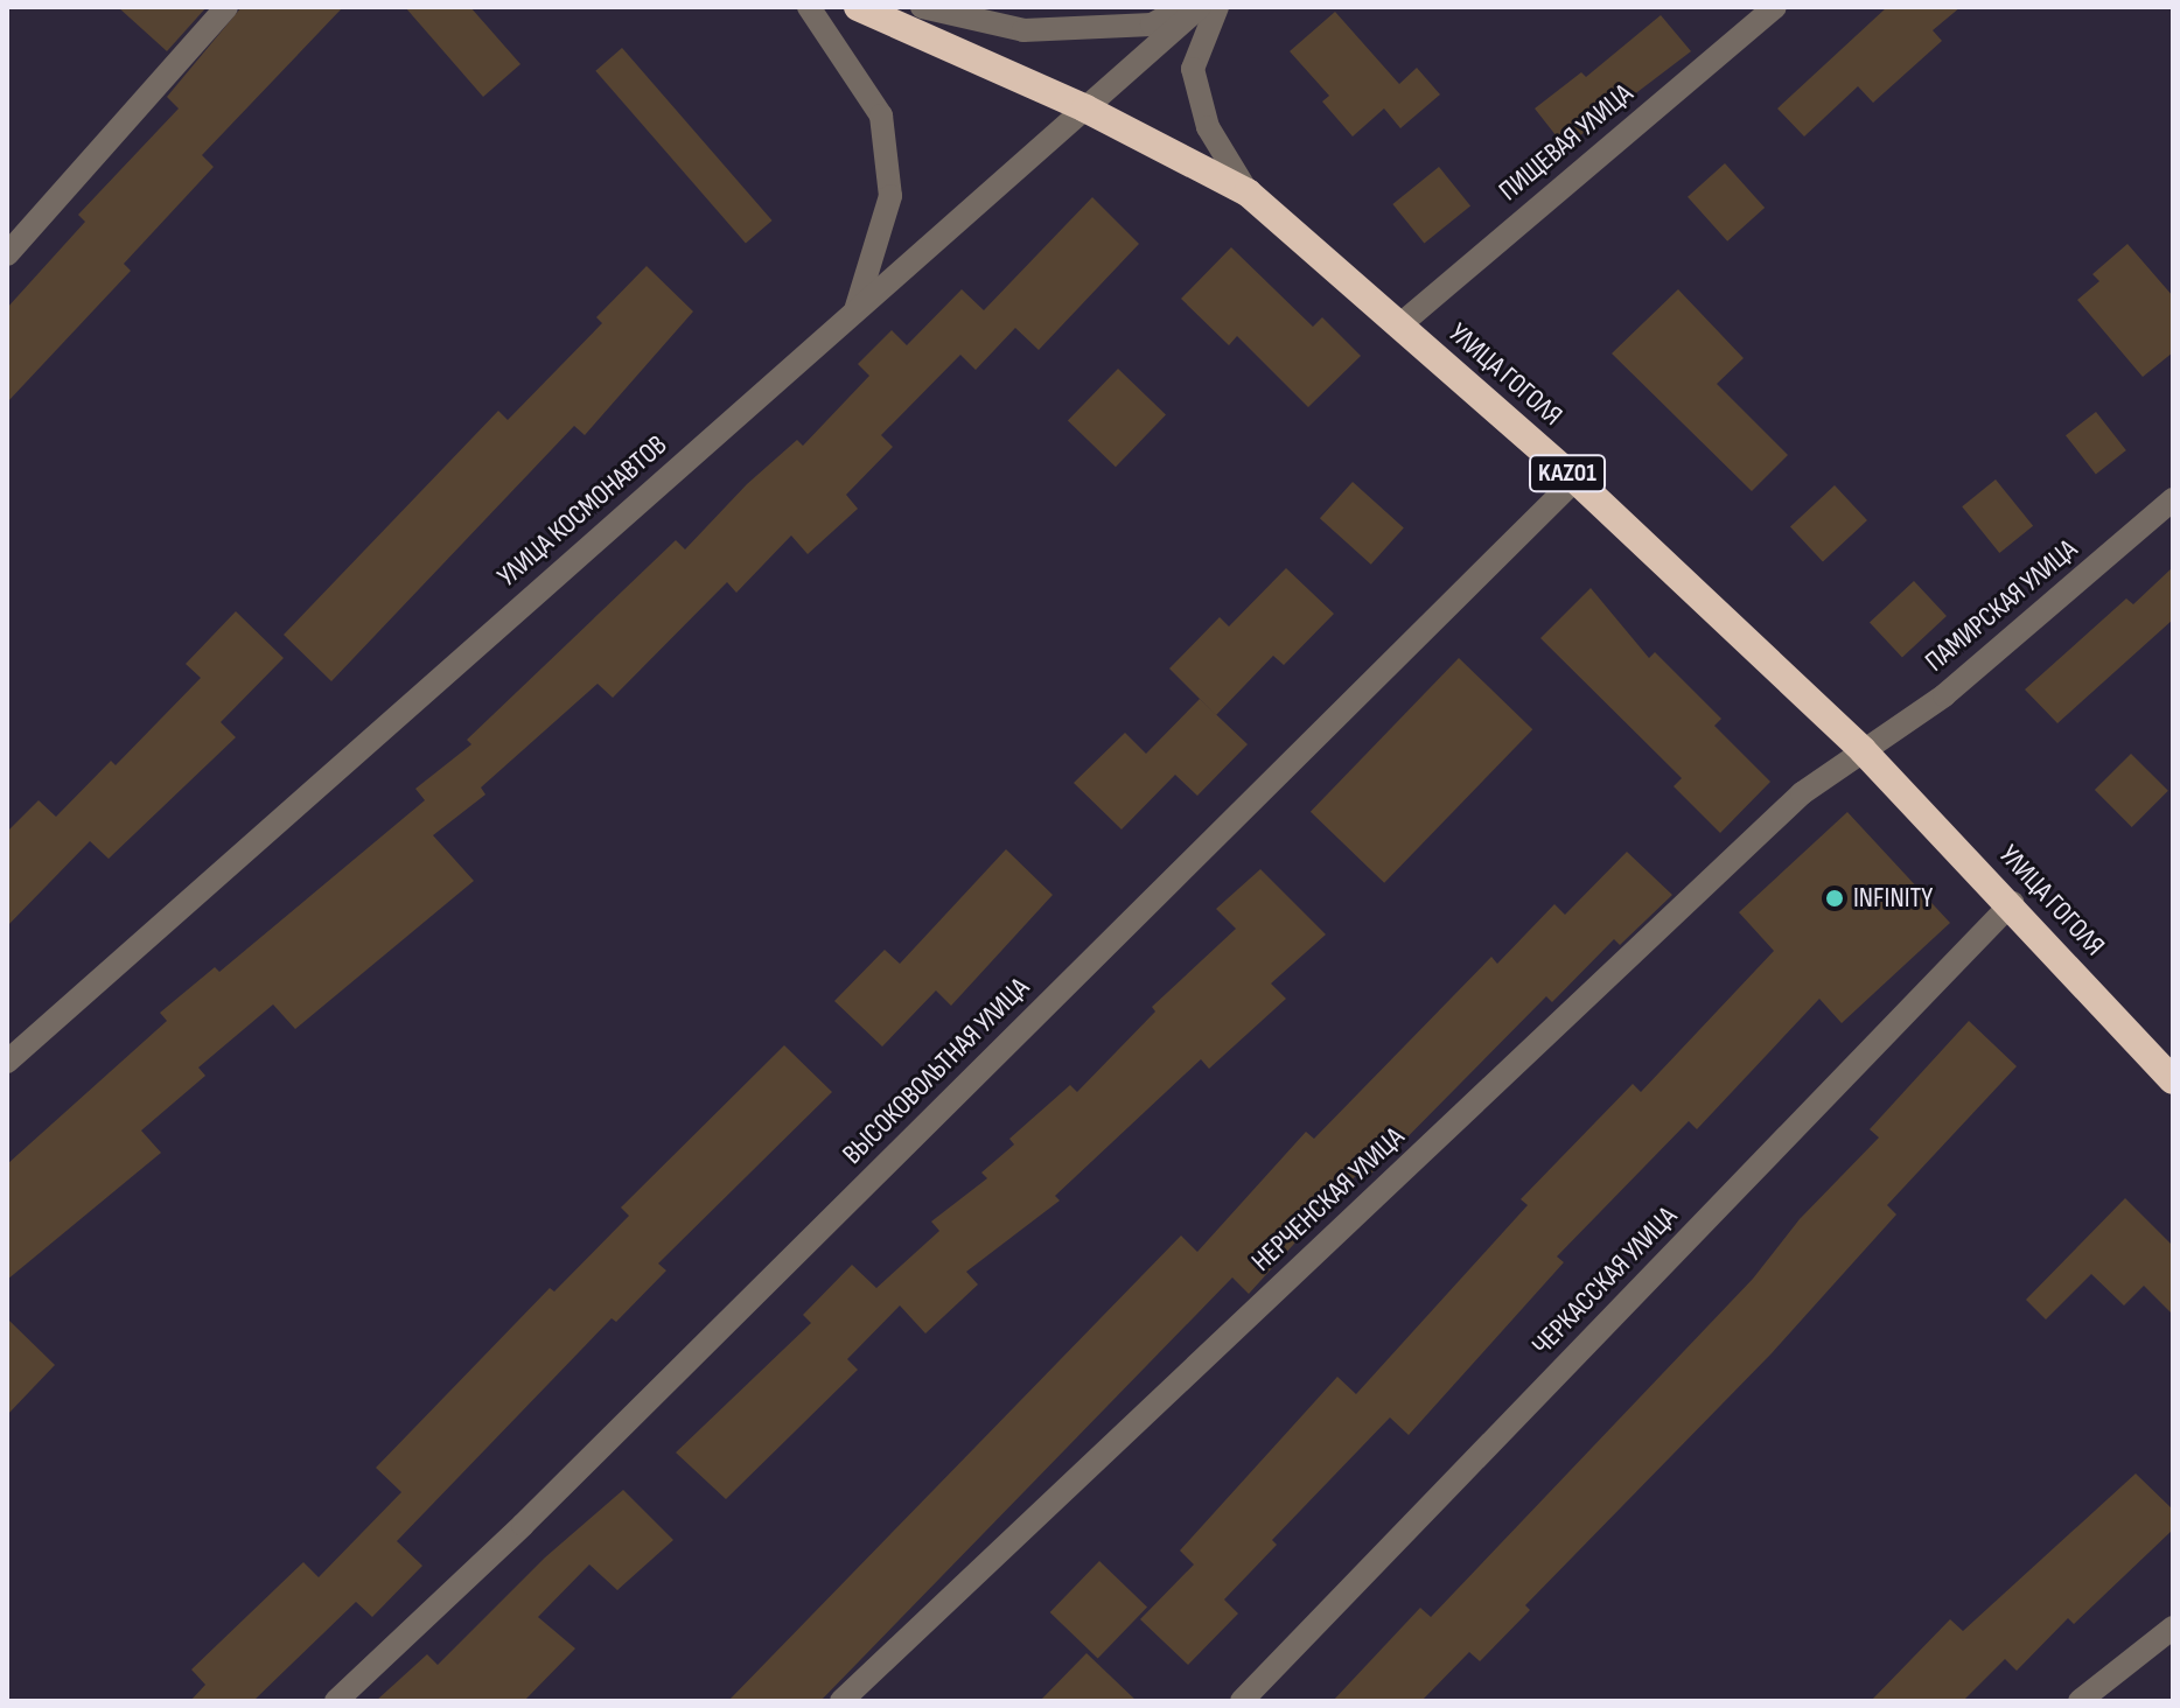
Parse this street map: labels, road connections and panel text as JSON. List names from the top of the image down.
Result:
{
  "streets": {
    "highway": ["УЛИЦА ГОГОЛЯ", "KАZ01"],
    "street": [
      "ПИЩЕВАЯ УЛИЦА",
      "УЛИЦА КОСМОНАВТОВ",
      "ПАМИРСКАЯ УЛИЦА",
      "ВЫСОКОВОЛЬТНАЯ УЛИЦА",
      "НЕРЧЕНСКАЯ УЛИЦА",
      "ЧЕРКАССКАЯ УЛИЦА"
    ]
  },
  "crossings": [
    ["ПИЩЕВАЯ УЛИЦА", "УЛИЦА ГОГОЛЯ"],
    ["УЛИЦА ГОГОЛЯ", "УЛИЦА КОСМОНАВТОВ"],
    ["УЛИЦА ГОГОЛЯ", "ПАМИРСКАЯ УЛИЦА"],
    ["УЛИЦА ГОГОЛЯ", "ВЫСОКОВОЛЬТНАЯ УЛИЦА"],
    ["УЛИЦА ГОГОЛЯ", "НЕРЧЕНСКАЯ УЛИЦА"],
    ["УЛИЦА ГОГОЛЯ", "ЧЕРКАССКАЯ УЛИЦА"],
    ["ПАМИРСКАЯ УЛИЦА", "НЕРЧЕНСКАЯ УЛИЦА"]
  ],
  "places": ["INFINITY"]
}
